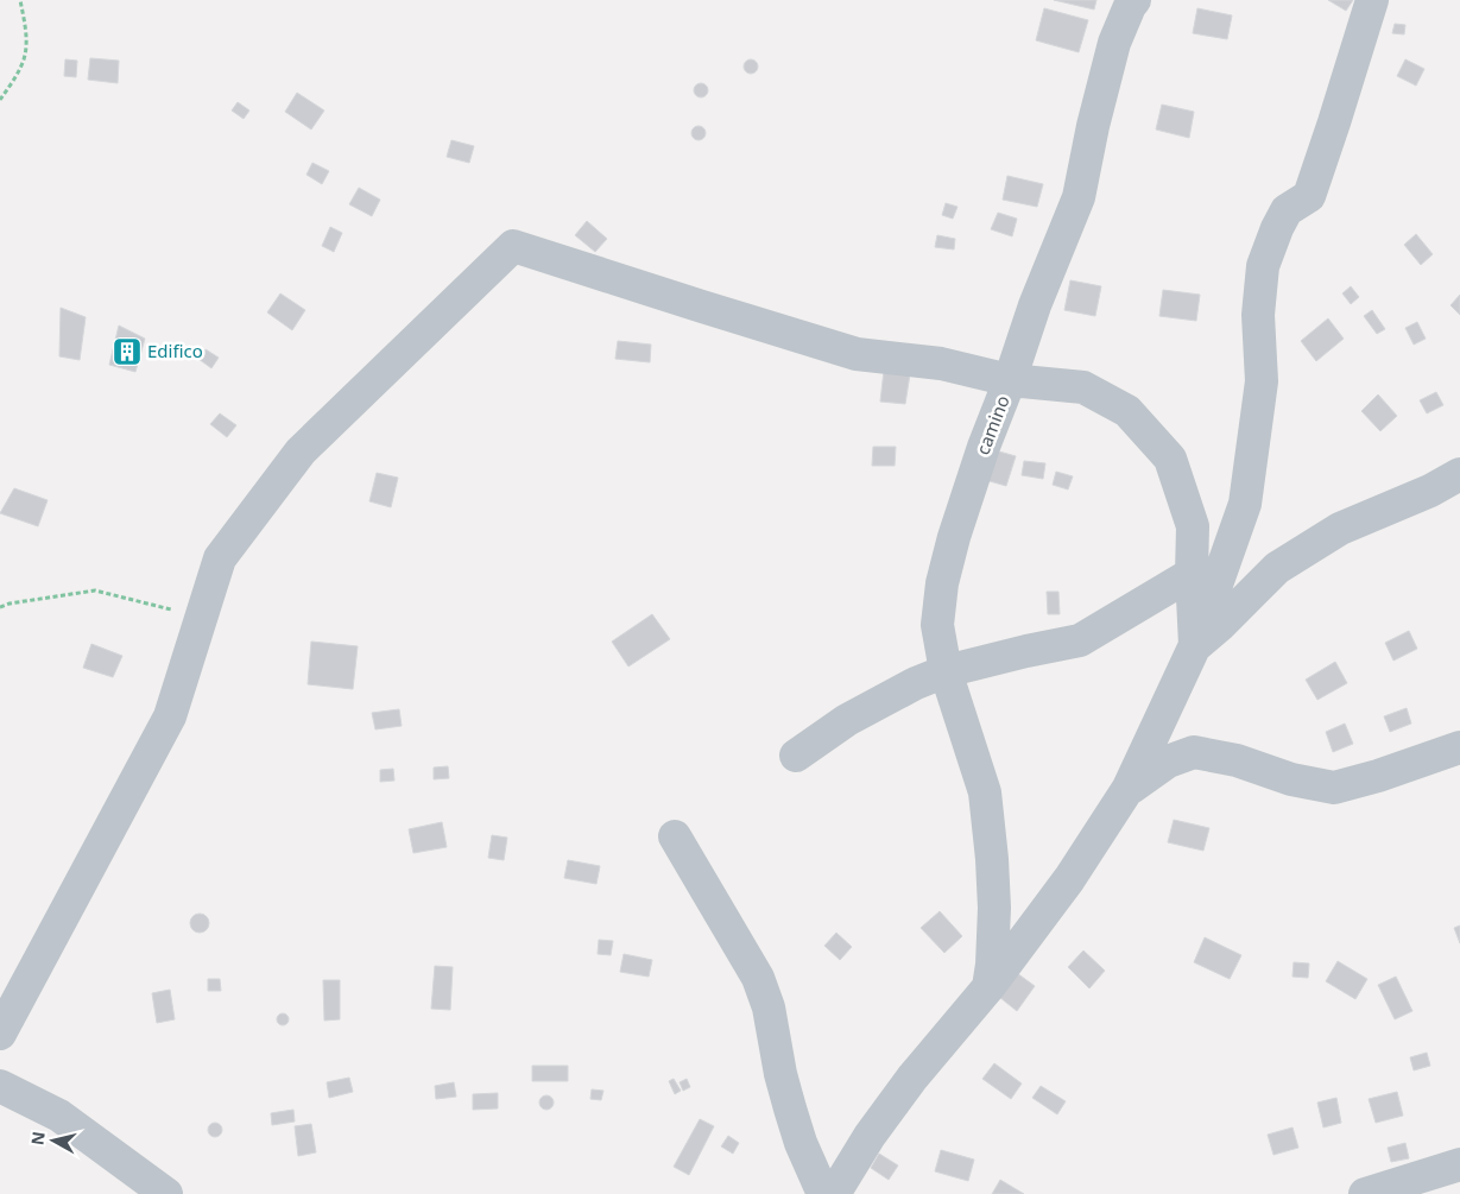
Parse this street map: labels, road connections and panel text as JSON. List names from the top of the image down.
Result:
{
  "streets": {
    "street": ["camino"]
  },
  "places": {
    "building": ["Edifico"]
  },
  "north": "left"
}
